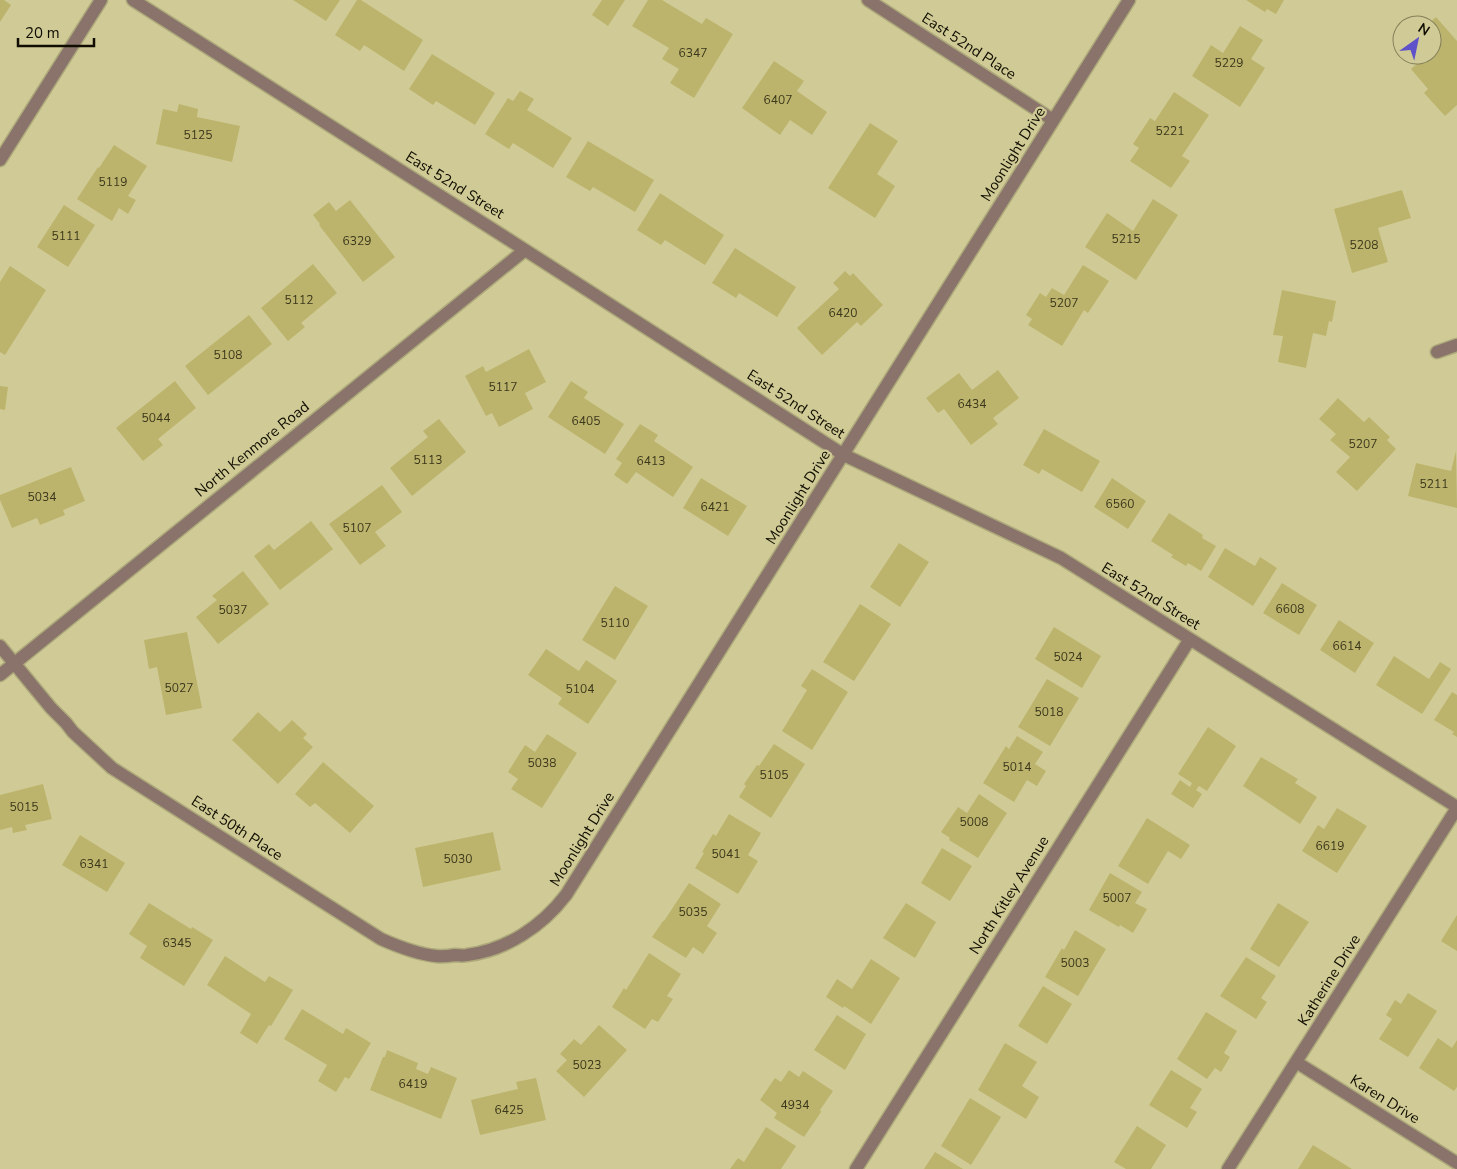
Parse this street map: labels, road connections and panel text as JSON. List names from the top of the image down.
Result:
{
  "streets": {
    "street": [
      "East 52nd Place",
      "Moonlight Drive",
      "East 52nd Street",
      "North Kenmore Road",
      "East 50th Place",
      "North Kitley Avenue",
      "Katherine Drive",
      "Karen Drive"
    ]
  },
  "crossings": [
    ["East 52nd Place", "Moonlight Drive"],
    ["Moonlight Drive", "East 52nd Street"],
    ["Moonlight Drive", "East 50th Place"],
    ["East 52nd Street", "North Kenmore Road"],
    ["East 52nd Street", "North Kitley Avenue"],
    ["East 52nd Street", "Katherine Drive"],
    ["North Kenmore Road", "East 50th Place"],
    ["Katherine Drive", "Karen Drive"]
  ],
  "house_numbers": [
    "6347",
    "5229",
    "6407",
    "5221",
    "5125",
    "5119",
    "5111",
    "5215",
    "6329",
    "5208",
    "5112",
    "5207",
    "6420",
    "5108",
    "5117",
    "6434",
    "5044",
    "6405",
    "5207",
    "5113",
    "6413",
    "5211",
    "5034",
    "6560",
    "6421",
    "5107",
    "6608",
    "5037",
    "5110",
    "6614",
    "5024",
    "5027",
    "5104",
    "5018",
    "5038",
    "5014",
    "5105",
    "5015",
    "5008",
    "6619",
    "5041",
    "5030",
    "6341",
    "5007",
    "5035",
    "6345",
    "5003",
    "5023",
    "6419",
    "4934",
    "6425"
  ],
  "scale_bar": "20 m",
  "north": "top right"
}
